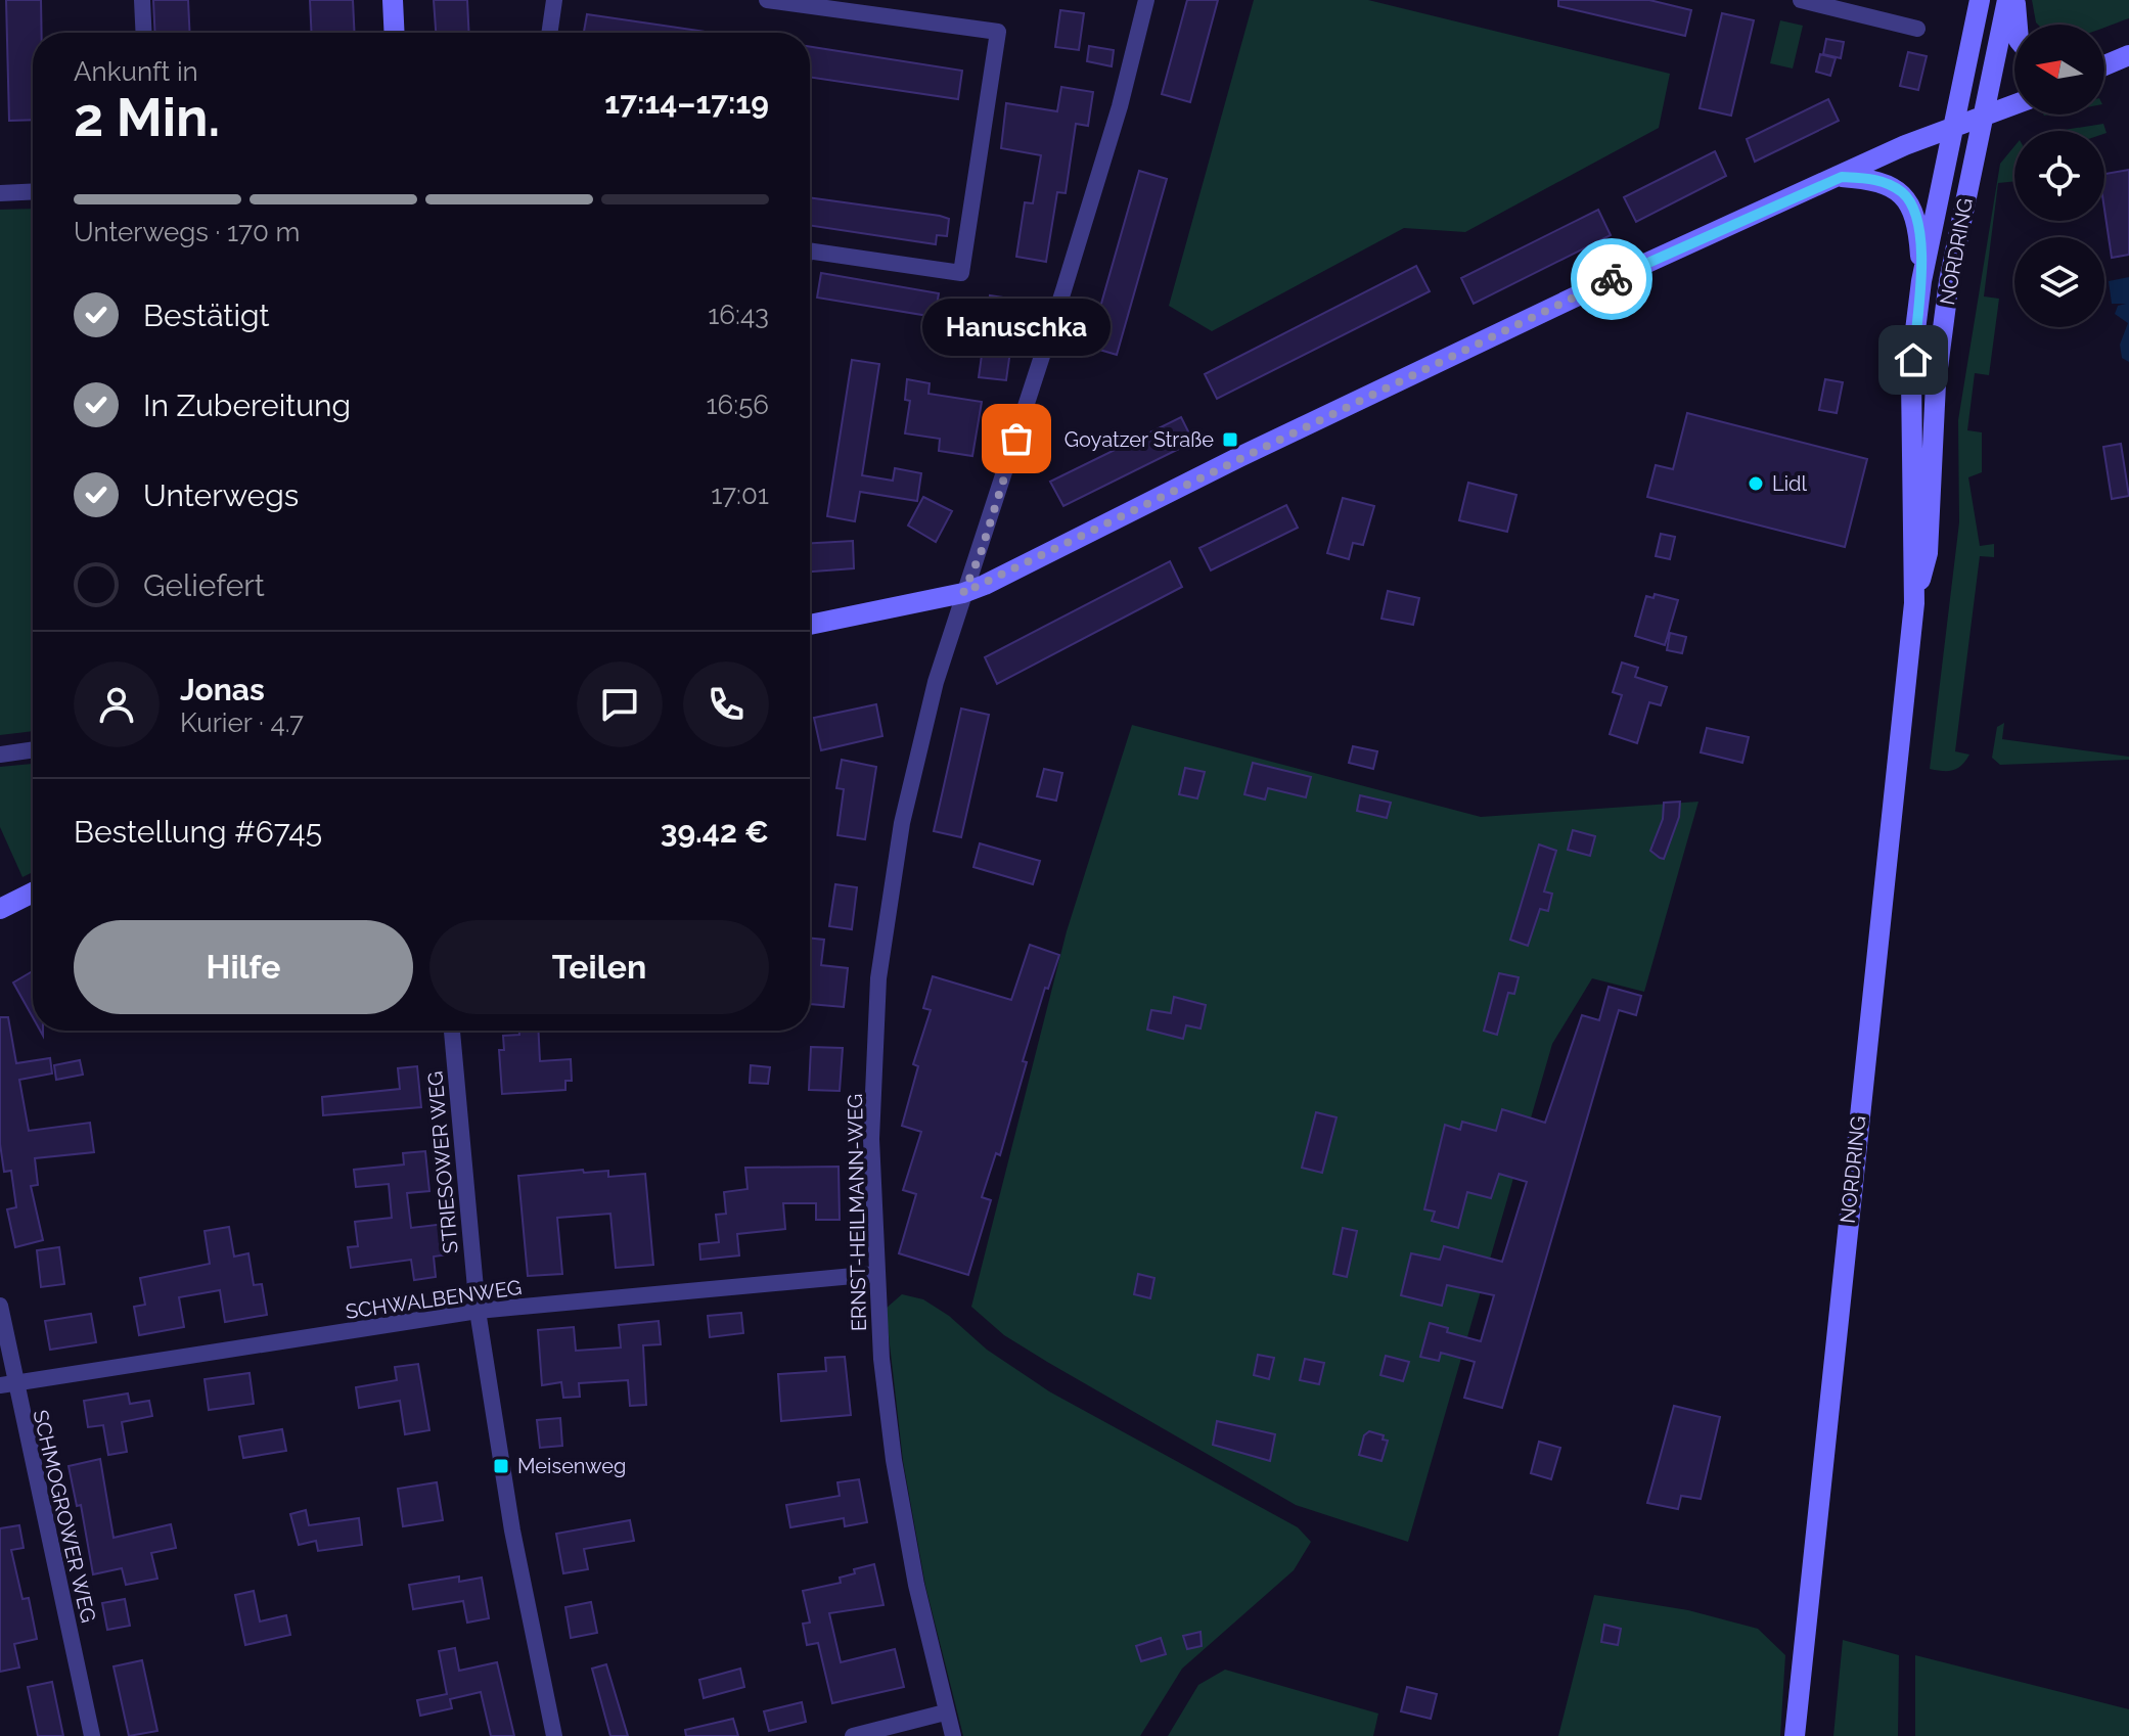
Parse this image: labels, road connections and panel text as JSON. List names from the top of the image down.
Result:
{
  "streets": {
    "main road": ["NORDRING"],
    "street": [
      "STRIESOWER WEG",
      "ERNST-HEILMANN-WEG",
      "SCHWALBENWEG",
      "SCHMOGROWER WEG"
    ]
  },
  "crossings": [
    ["STRIESOWER WEG", "SCHWALBENWEG"],
    ["ERNST-HEILMANN-WEG", "SCHWALBENWEG"],
    ["SCHWALBENWEG", "SCHMOGROWER WEG"]
  ],
  "places": {
    "other": ["Hanuschka", "Lidl"],
    "transit": ["Goyatzer Straße", "Meisenweg"]
  },
  "north": "left",
  "page": {
    "heading": ["2 Min.", "Ankunft in", "17:14–17:19"],
    "panel": [
      "Jonas",
      "Kurier · 4.7",
      "Bestellung #6745",
      "39.42 €"
    ],
    "bar": "Unterwegs · 170 m",
    "list": [
      ["Bestätigt", "16:43"],
      ["In Zubereitung", "16:56"],
      ["Unterwegs", "17:01"],
      "Geliefert"
    ],
    "bubble": "Hanuschka",
    "buttons": ["Hilfe", "Teilen"]
  }
}
